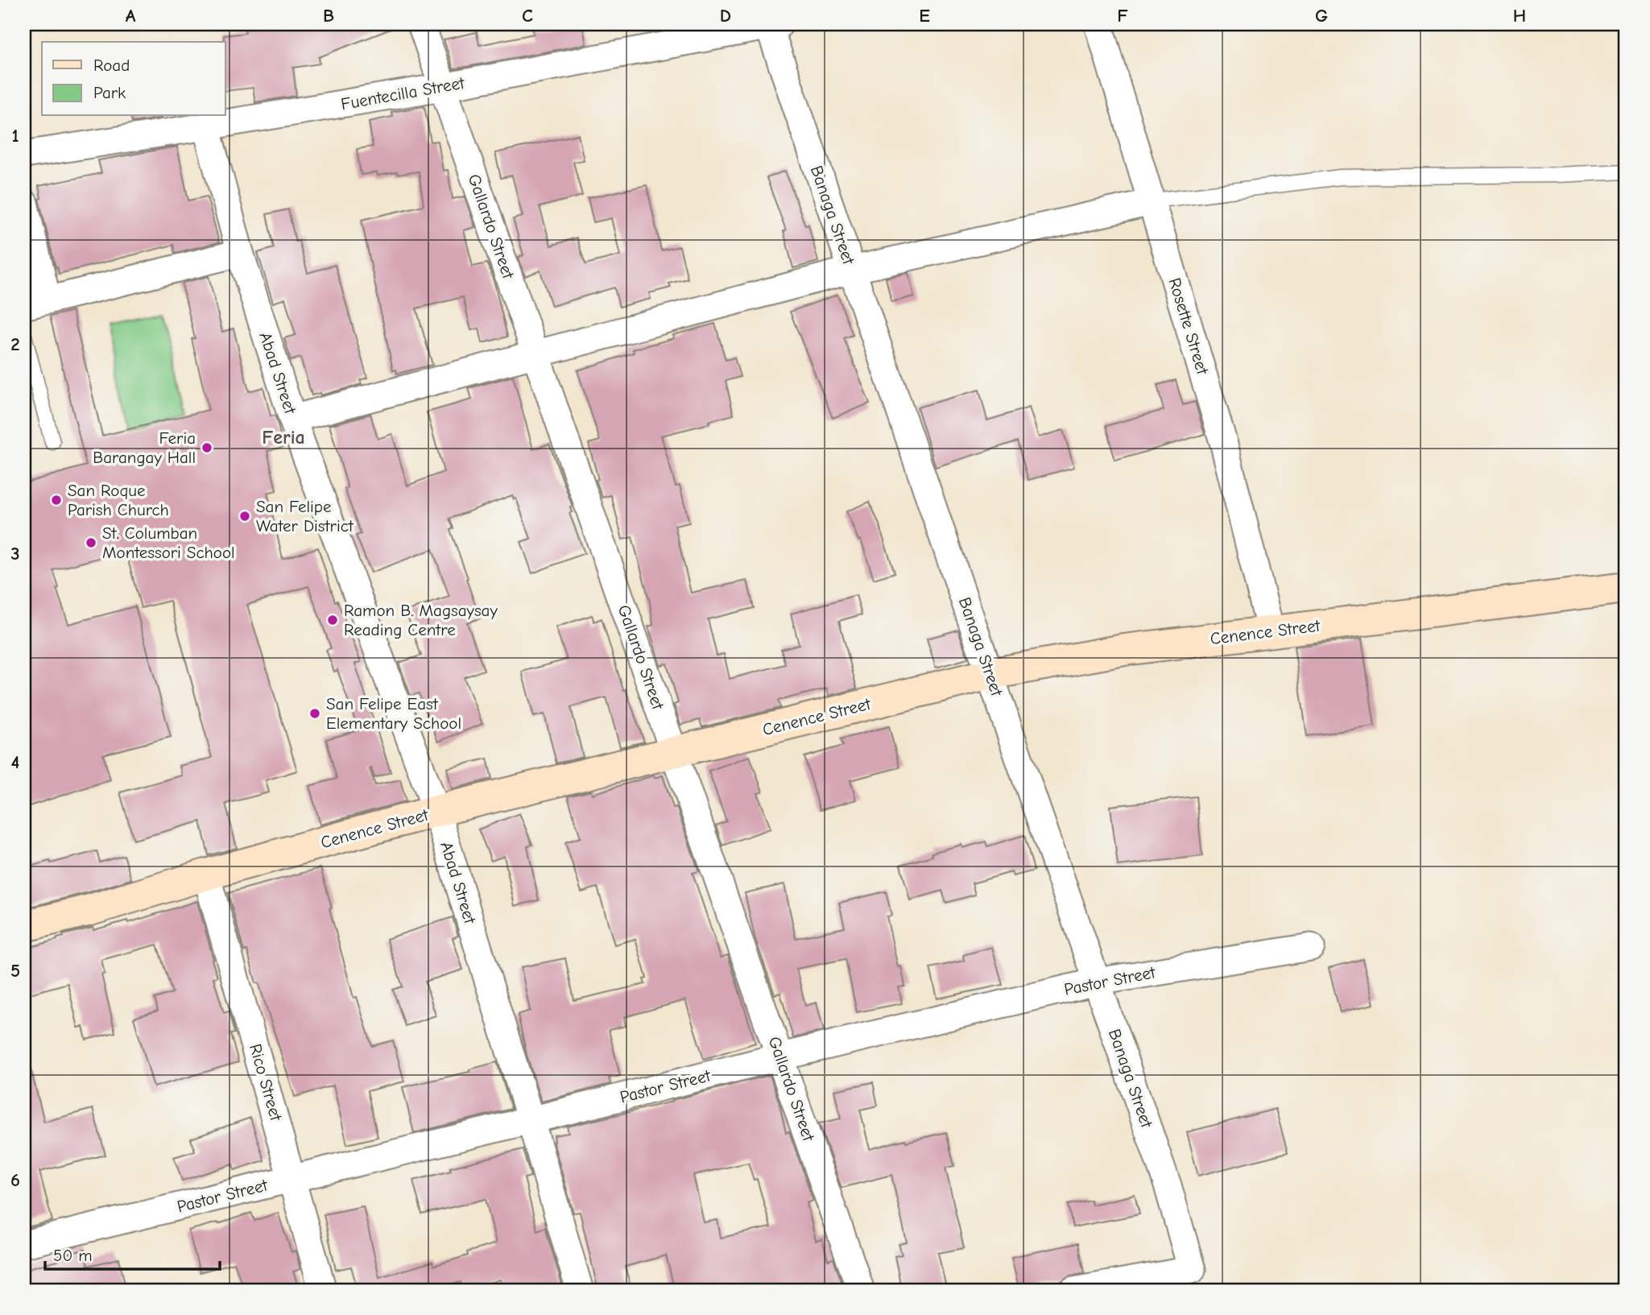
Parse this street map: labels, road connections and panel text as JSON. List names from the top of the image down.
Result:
{
  "streets": {
    "street": [
      "Fuentecilla Street",
      "Banaga Street",
      "Gallardo Street",
      "Rosette Street",
      "Abad Street",
      "Cenence Street",
      "Pastor Street",
      "Rico Street"
    ]
  },
  "crossings": [
    ["Fuentecilla Street", "Banaga Street"],
    ["Fuentecilla Street", "Gallardo Street"],
    ["Fuentecilla Street", "Abad Street"],
    ["Banaga Street", "Cenence Street"],
    ["Banaga Street", "Pastor Street"],
    ["Gallardo Street", "Cenence Street"],
    ["Gallardo Street", "Pastor Street"],
    ["Rosette Street", "Cenence Street"],
    ["Abad Street", "Cenence Street"],
    ["Abad Street", "Pastor Street"],
    ["Cenence Street", "Rico Street"],
    ["Pastor Street", "Rico Street"]
  ],
  "districts": ["Feria"],
  "places": [
    "Feria Barangay Hall",
    "San Roque Parish Church",
    "San Felipe Water District",
    "St. Columban Montessori School",
    "Ramon B. Magsaysay Reading Centre",
    "San Felipe East Elementary School"
  ],
  "legend": ["Road", "Park"],
  "scale_bar": "50 m",
  "grid": {
    "columns": [
      "A",
      "B",
      "C",
      "D",
      "E",
      "F",
      "G",
      "H"
    ],
    "rows": [
      "1",
      "2",
      "3",
      "4",
      "5",
      "6"
    ]
  }
}
